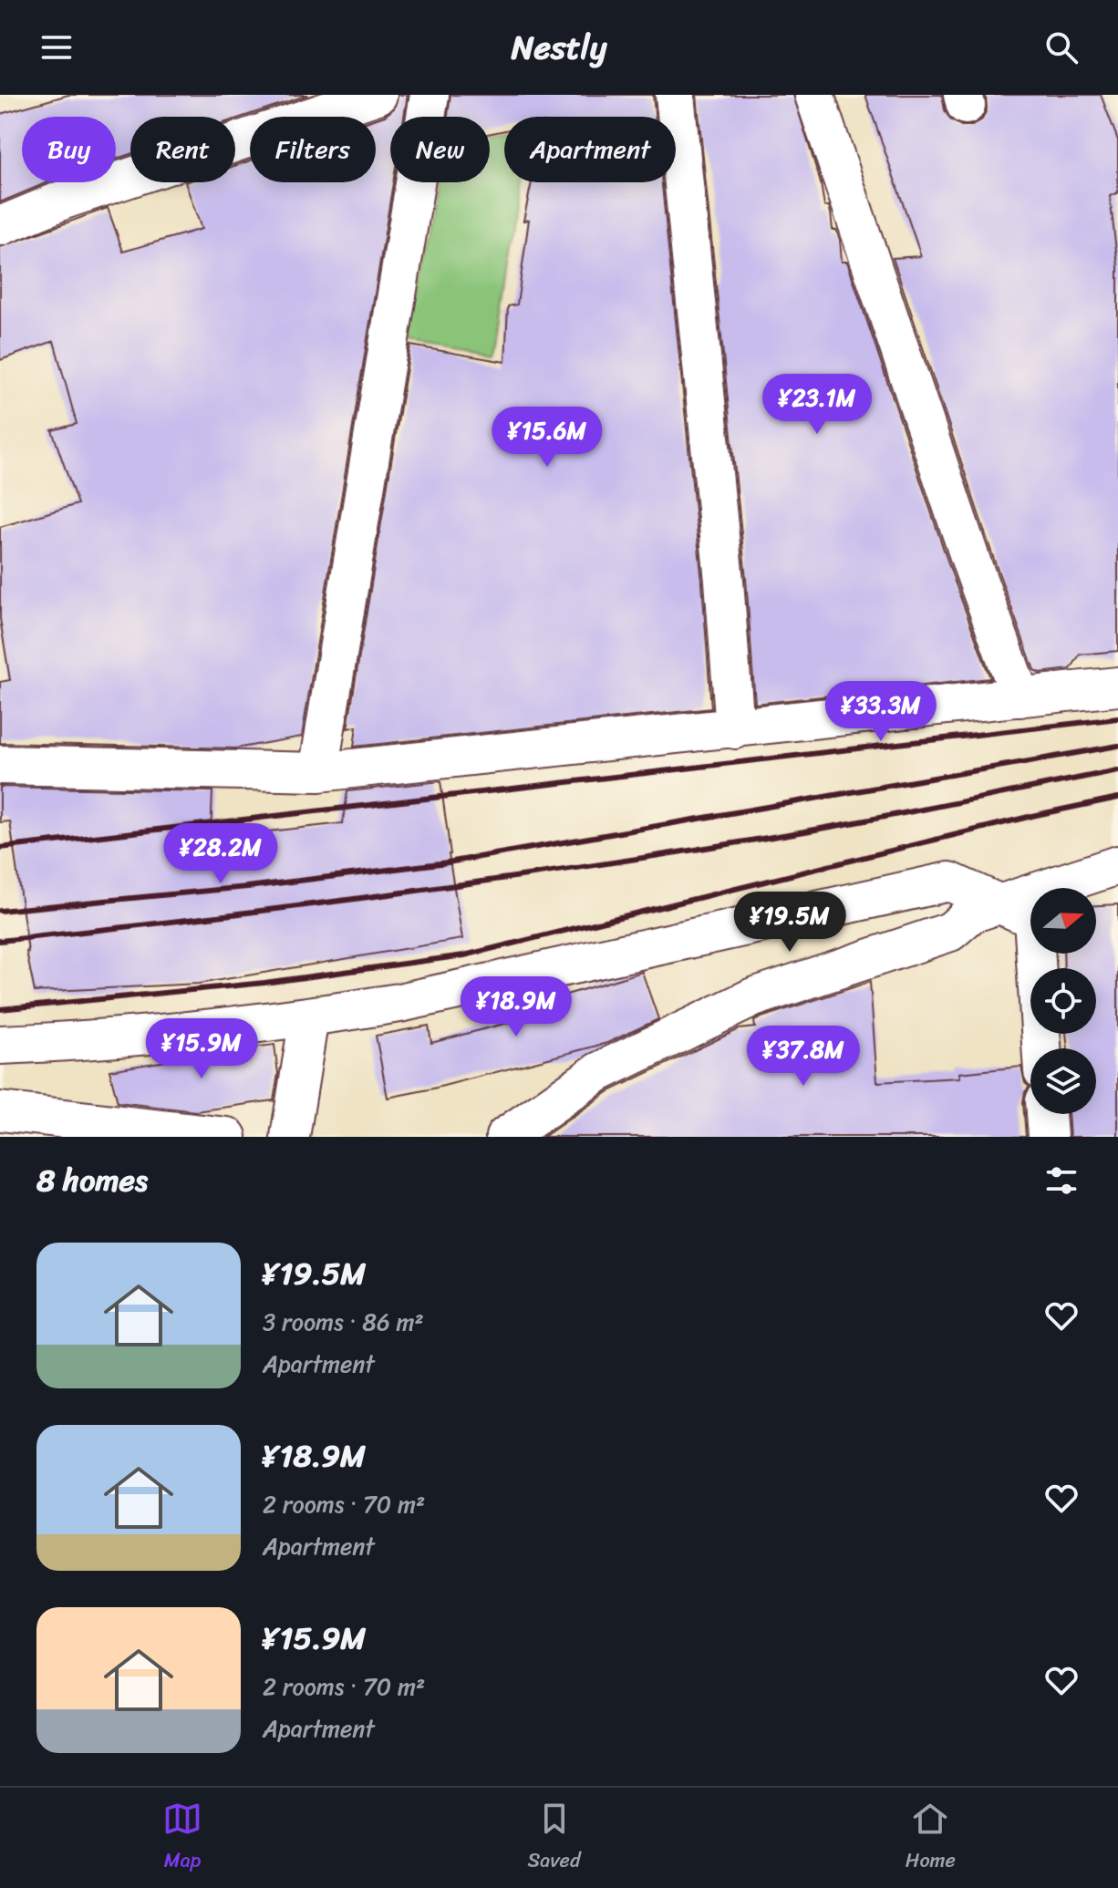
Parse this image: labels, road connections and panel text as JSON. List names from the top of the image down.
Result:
{
  "north": "right",
  "page": {
    "header": "Nestly",
    "chip": [
      "Buy",
      "Rent",
      "Filters",
      "New",
      "Apartment"
    ],
    "price": [
      "¥23.1M",
      "¥15.6M",
      "¥33.3M",
      "¥28.2M",
      "¥19.5M",
      "¥18.9M",
      "¥15.9M",
      "¥37.8M"
    ],
    "heading": "8 homes",
    "list": [
      {
        "name": "¥19.5M",
        "note": "3 rooms · 86 m² · Apartment"
      },
      {
        "name": "¥18.9M",
        "note": "2 rooms · 70 m² · Apartment"
      },
      {
        "name": "¥15.9M",
        "note": "2 rooms · 70 m² · Apartment"
      }
    ],
    "tabs": ["Map", "Saved", "Home"]
  }
}
